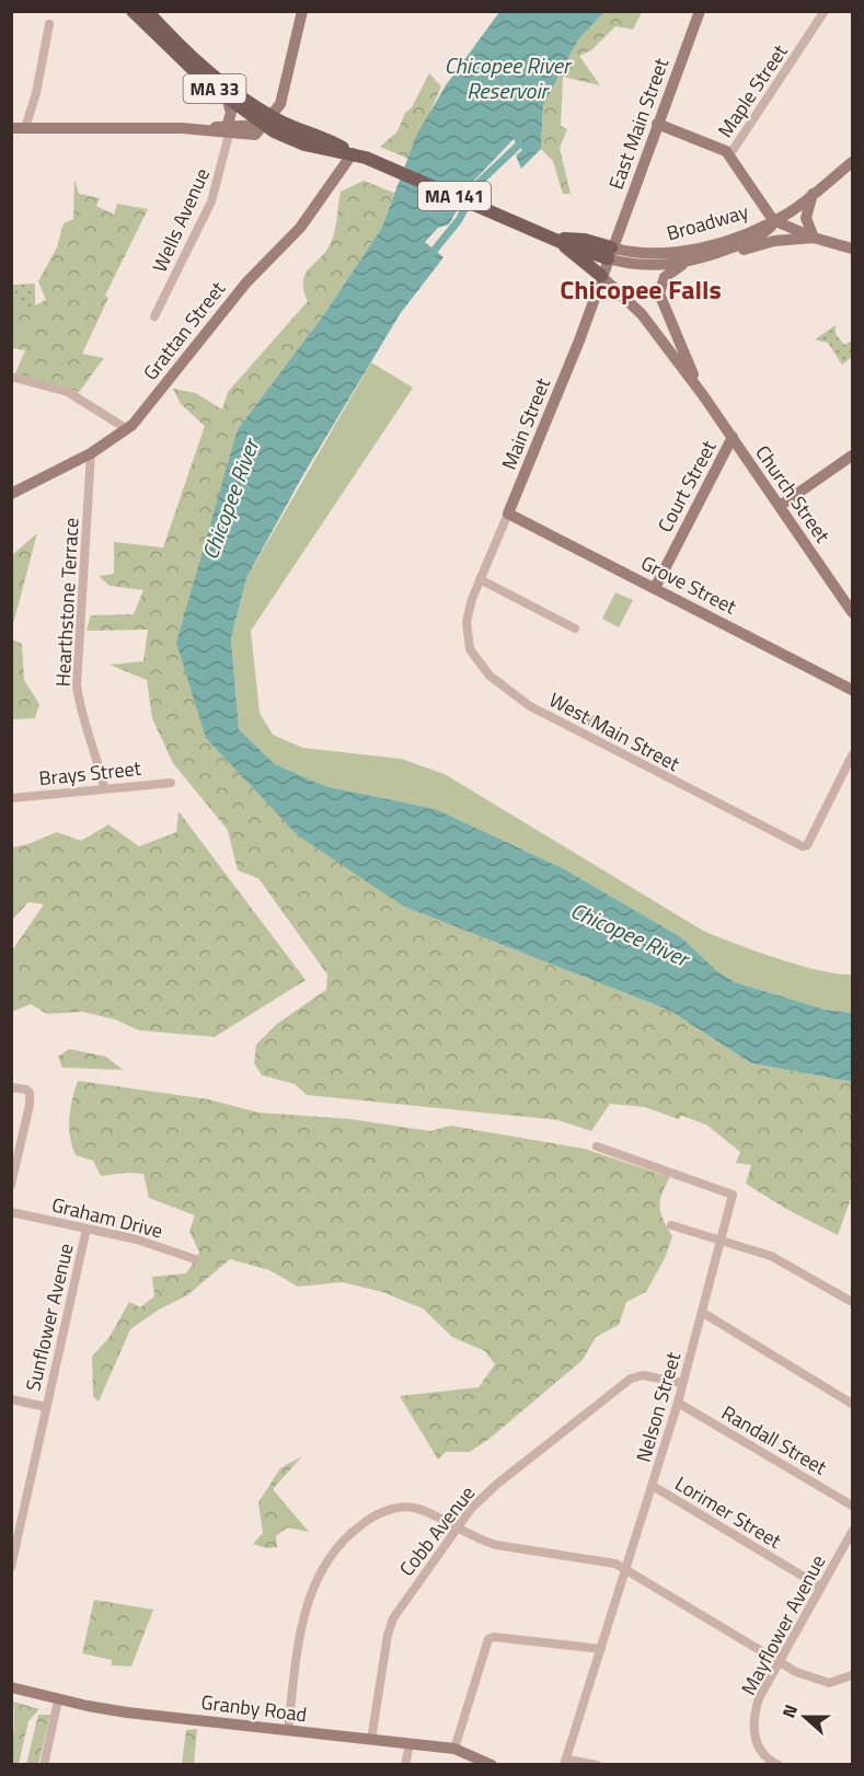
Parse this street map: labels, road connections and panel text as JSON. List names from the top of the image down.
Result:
{
  "streets": {
    "main road": [
      "MA 33",
      "East Main Street",
      "MA 141",
      "Broadway",
      "Grattan Street",
      "Main Street",
      "Court Street",
      "Church Street",
      "Grove Street",
      "Granby Road"
    ],
    "street": [
      "Maple Street",
      "Wells Avenue",
      "Hearthstone Terrace",
      "West Main Street",
      "Brays Street",
      "Graham Drive",
      "Sunflower Avenue",
      "Nelson Street",
      "Randall Street",
      "Lorimer Street",
      "Cobb Avenue",
      "Mayflower Avenue"
    ]
  },
  "crossings": [
    ["MA 33", "MA 141"],
    ["MA 33", "Grattan Street"],
    ["East Main Street", "MA 141"],
    ["East Main Street", "Broadway"],
    ["East Main Street", "Main Street"],
    ["MA 141", "Broadway"],
    ["MA 141", "Grattan Street"],
    ["MA 141", "Main Street"],
    ["Broadway", "Main Street"],
    ["Broadway", "Church Street"],
    ["Grattan Street", "Hearthstone Terrace"],
    ["Main Street", "Church Street"],
    ["Main Street", "Grove Street"],
    ["Main Street", "West Main Street"],
    ["Court Street", "Church Street"],
    ["Court Street", "Grove Street"],
    ["Hearthstone Terrace", "Brays Street"],
    ["Graham Drive", "Sunflower Avenue"],
    ["Nelson Street", "Randall Street"],
    ["Nelson Street", "Lorimer Street"],
    ["Nelson Street", "Cobb Avenue"],
    ["Lorimer Street", "Mayflower Avenue"],
    ["Cobb Avenue", "Granby Road"]
  ],
  "districts": ["Chicopee Falls"],
  "water": ["Chicopee River Reservoir", "Chicopee River"],
  "north": "left"
}
